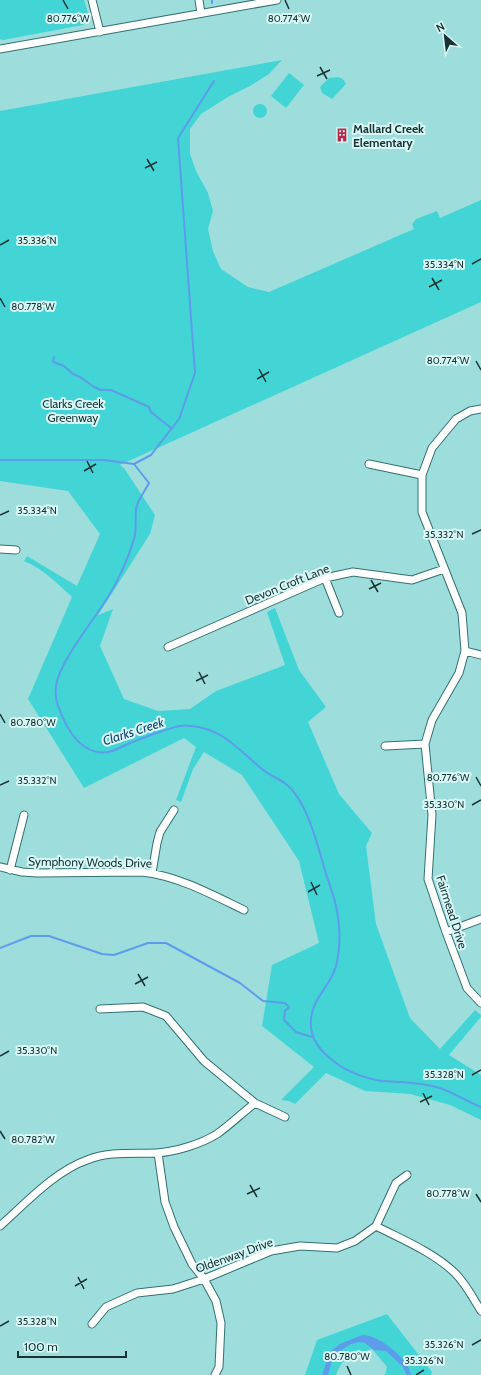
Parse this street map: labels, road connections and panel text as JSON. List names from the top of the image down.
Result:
{
  "streets": {
    "street": [
      "Devon Croft Lane",
      "Symphony Woods Drive",
      "Fairmead Drive",
      "Oldenway Drive"
    ]
  },
  "crossings": [
    ["Devon Croft Lane", "Fairmead Drive"]
  ],
  "water": ["Clarks Creek"],
  "parks": ["Clarks Creek Greenway"],
  "places": {
    "building": ["Mallard Creek Elementary"]
  },
  "scale_bar": "100 m",
  "north": "top left",
  "coordinates": [
    "80.776°W",
    "80.774°W",
    "35.336°N",
    "35.334°N",
    "80.778°W",
    "35.332°N",
    "80.780°W",
    "35.330°N",
    "35.328°N",
    "80.782°W",
    "35.326°N"
  ]
}
